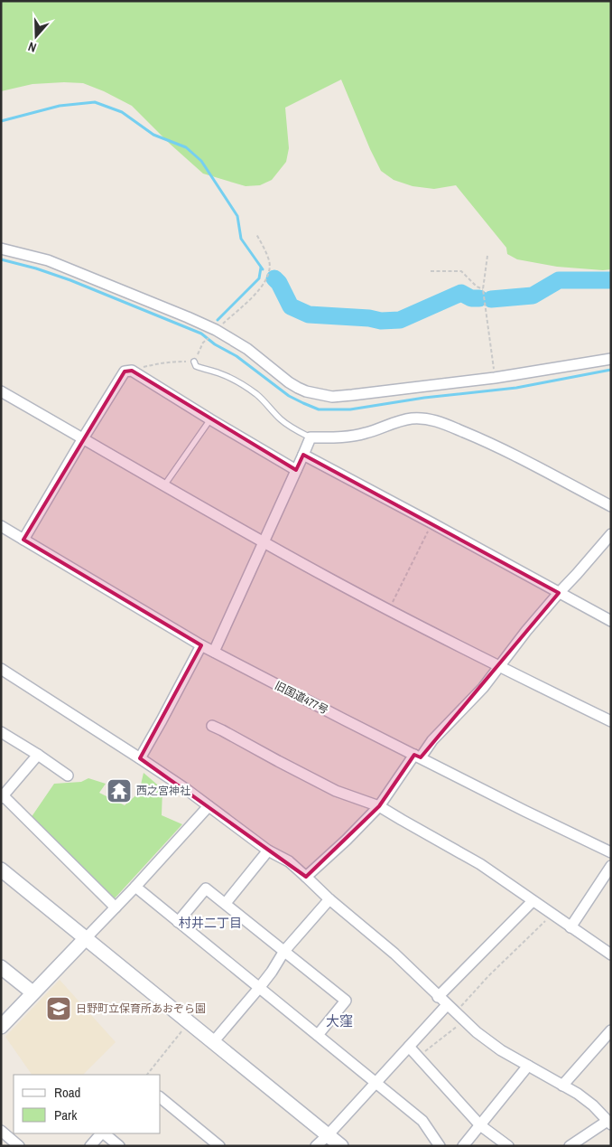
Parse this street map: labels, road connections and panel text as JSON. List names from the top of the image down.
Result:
{
  "streets": {
    "street": ["旧国道477号"]
  },
  "districts": ["村井二丁目", "大窪"],
  "places": {
    "temple": ["西之宮神社"],
    "school or university": ["日野町立保育所あおぞら園"]
  },
  "legend": ["Road", "Park"],
  "north": "bottom"
}
